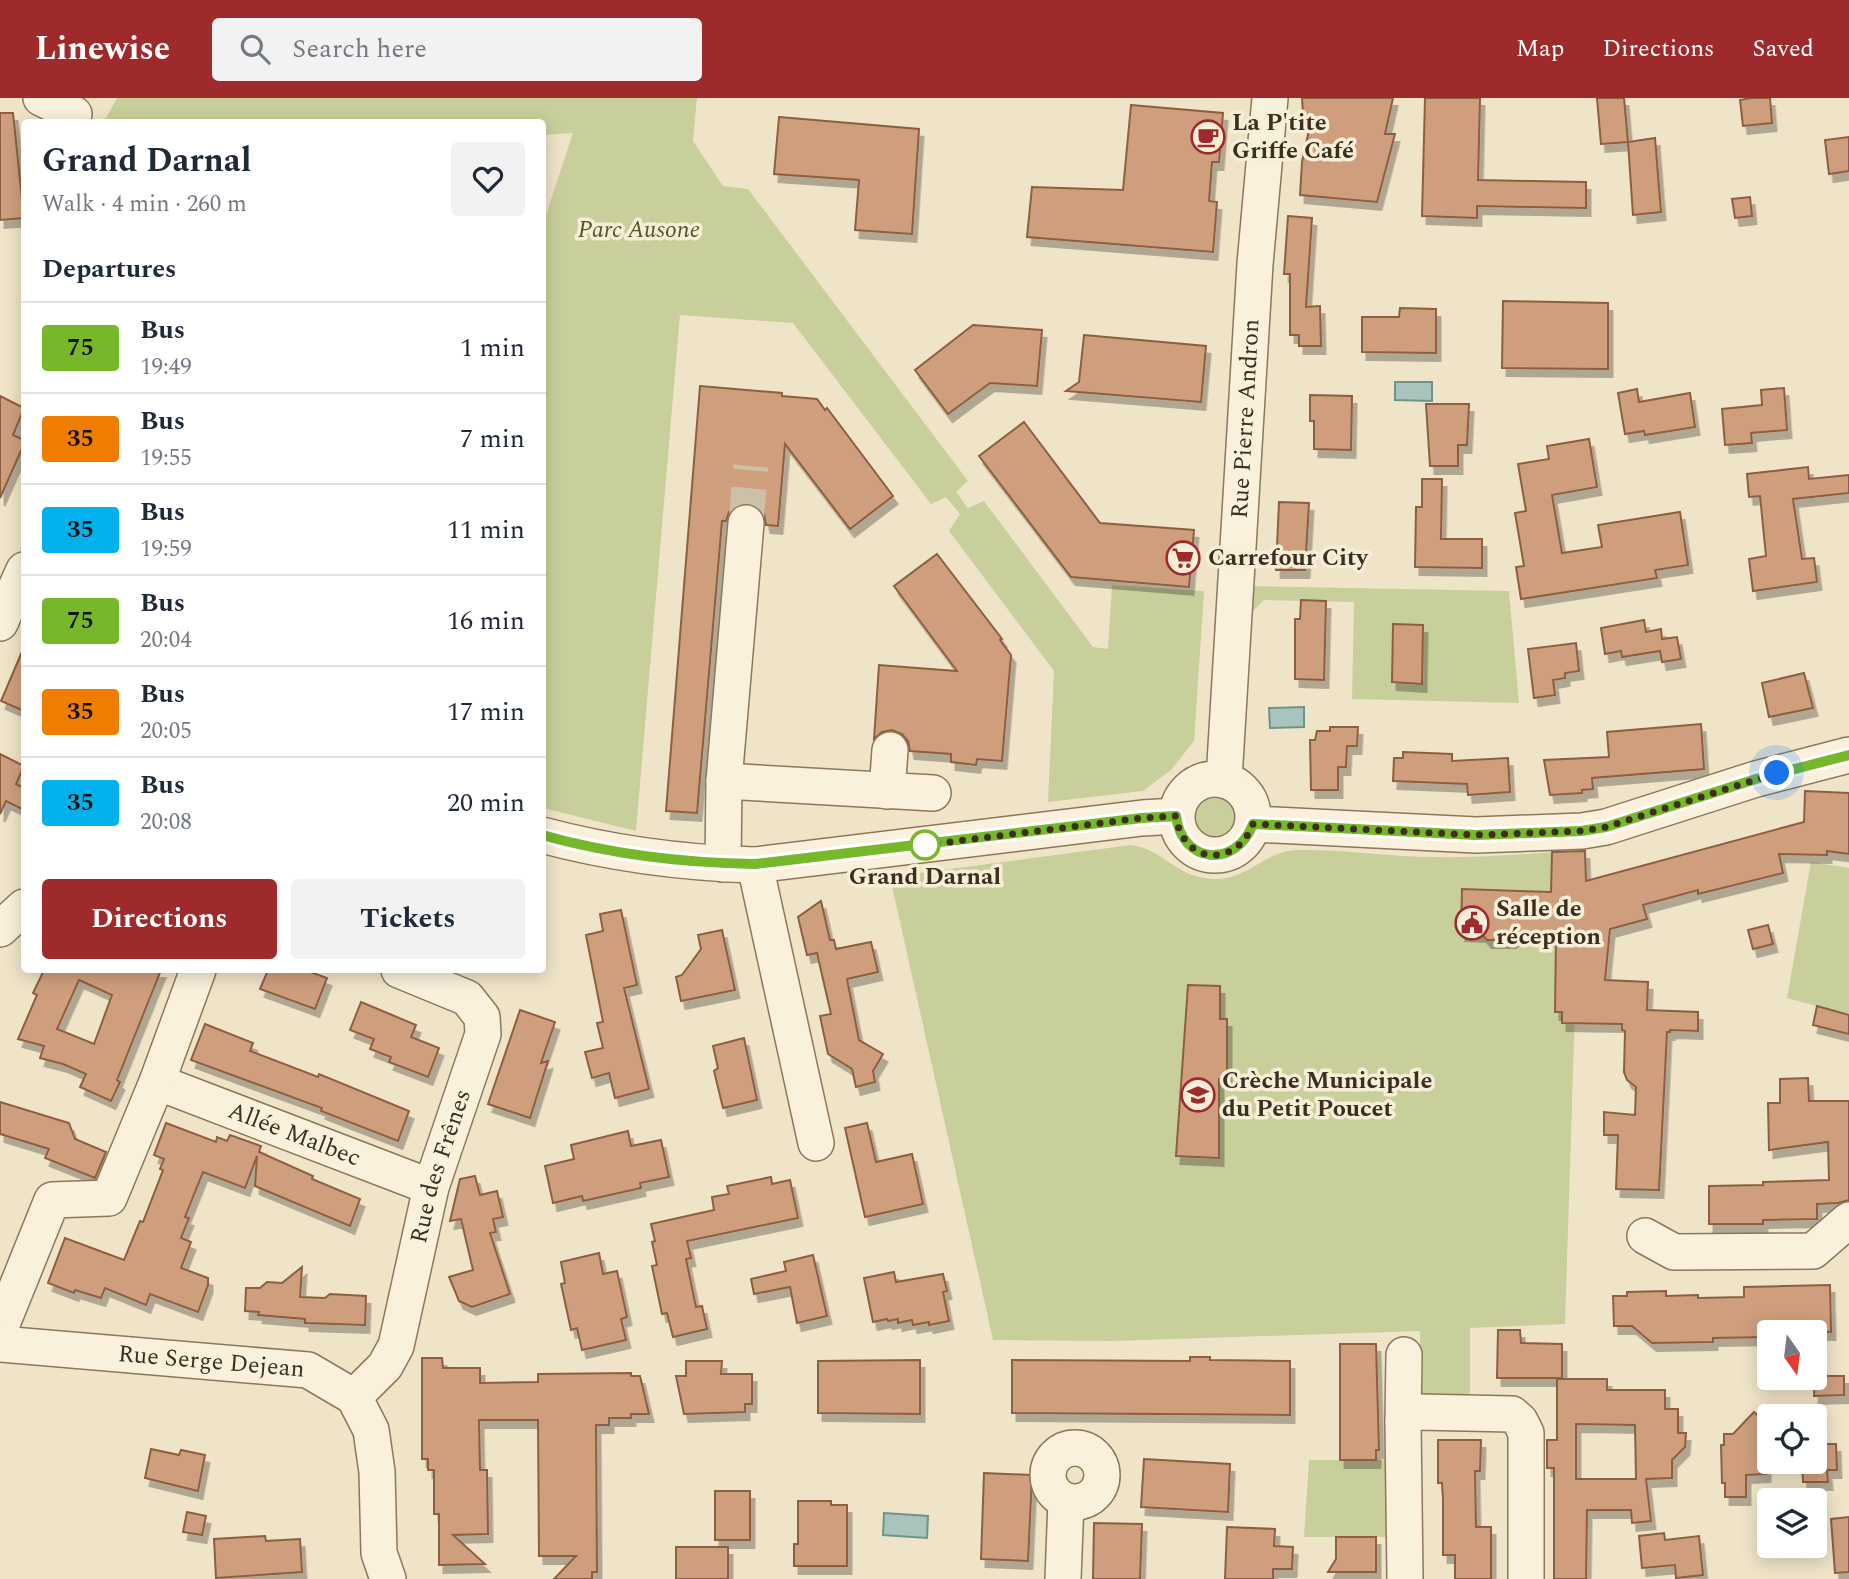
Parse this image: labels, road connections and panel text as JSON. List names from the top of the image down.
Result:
{
  "streets": {
    "street": [
      "Rue Pierre Andron",
      "Allée Malbec",
      "Rue des Frênes",
      "Rue Serge Dejean"
    ]
  },
  "crossings": [
    ["Allée Malbec", "Rue des Frênes"],
    ["Rue des Frênes", "Rue Serge Dejean"]
  ],
  "parks": ["Parc Ausone"],
  "places": {
    "cafe": ["La P'tite Griffe Café"],
    "supermarket": ["Carrefour City"],
    "other": ["Grand Darnal"],
    "public building": ["Salle de réception"],
    "school or university": ["Crèche Municipale du Petit Poucet"]
  },
  "lines": ["bus line 75"],
  "north": "bottom",
  "page": {
    "header": "Linewise",
    "search": "Search here",
    "nav": ["Map", "Directions", "Saved"],
    "heading": [
      ["Grand Darnal", "Walk · 4 min · 260 m"],
      "Departures"
    ],
    "list": [
      {
        "mark": "75",
        "name": "Bus",
        "note": "19:49",
        "value": "1 min"
      },
      {
        "mark": "35",
        "name": "Bus",
        "note": "19:55",
        "value": "7 min"
      },
      {
        "mark": "35",
        "name": "Bus",
        "note": "19:59",
        "value": "11 min"
      },
      {
        "mark": "75",
        "name": "Bus",
        "note": "20:04",
        "value": "16 min"
      },
      {
        "mark": "35",
        "name": "Bus",
        "note": "20:05",
        "value": "17 min"
      },
      {
        "mark": "35",
        "name": "Bus",
        "note": "20:08",
        "value": "20 min"
      }
    ],
    "buttons": ["Directions", "Tickets"]
  }
}
